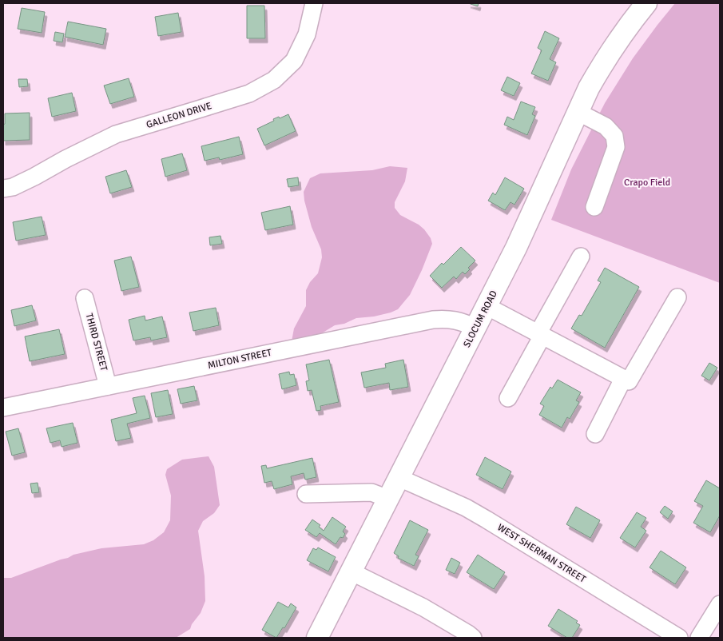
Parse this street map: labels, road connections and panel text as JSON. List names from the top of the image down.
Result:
{
  "streets": {
    "main road": ["SLOCUM ROAD"],
    "street": [
      "GALLEON DRIVE",
      "THIRD STREET",
      "MILTON STREET",
      "WEST SHERMAN STREET"
    ]
  },
  "crossings": [
    ["SLOCUM ROAD", "MILTON STREET"],
    ["SLOCUM ROAD", "WEST SHERMAN STREET"],
    ["THIRD STREET", "MILTON STREET"]
  ],
  "parks": ["Crapo Field"]
}
